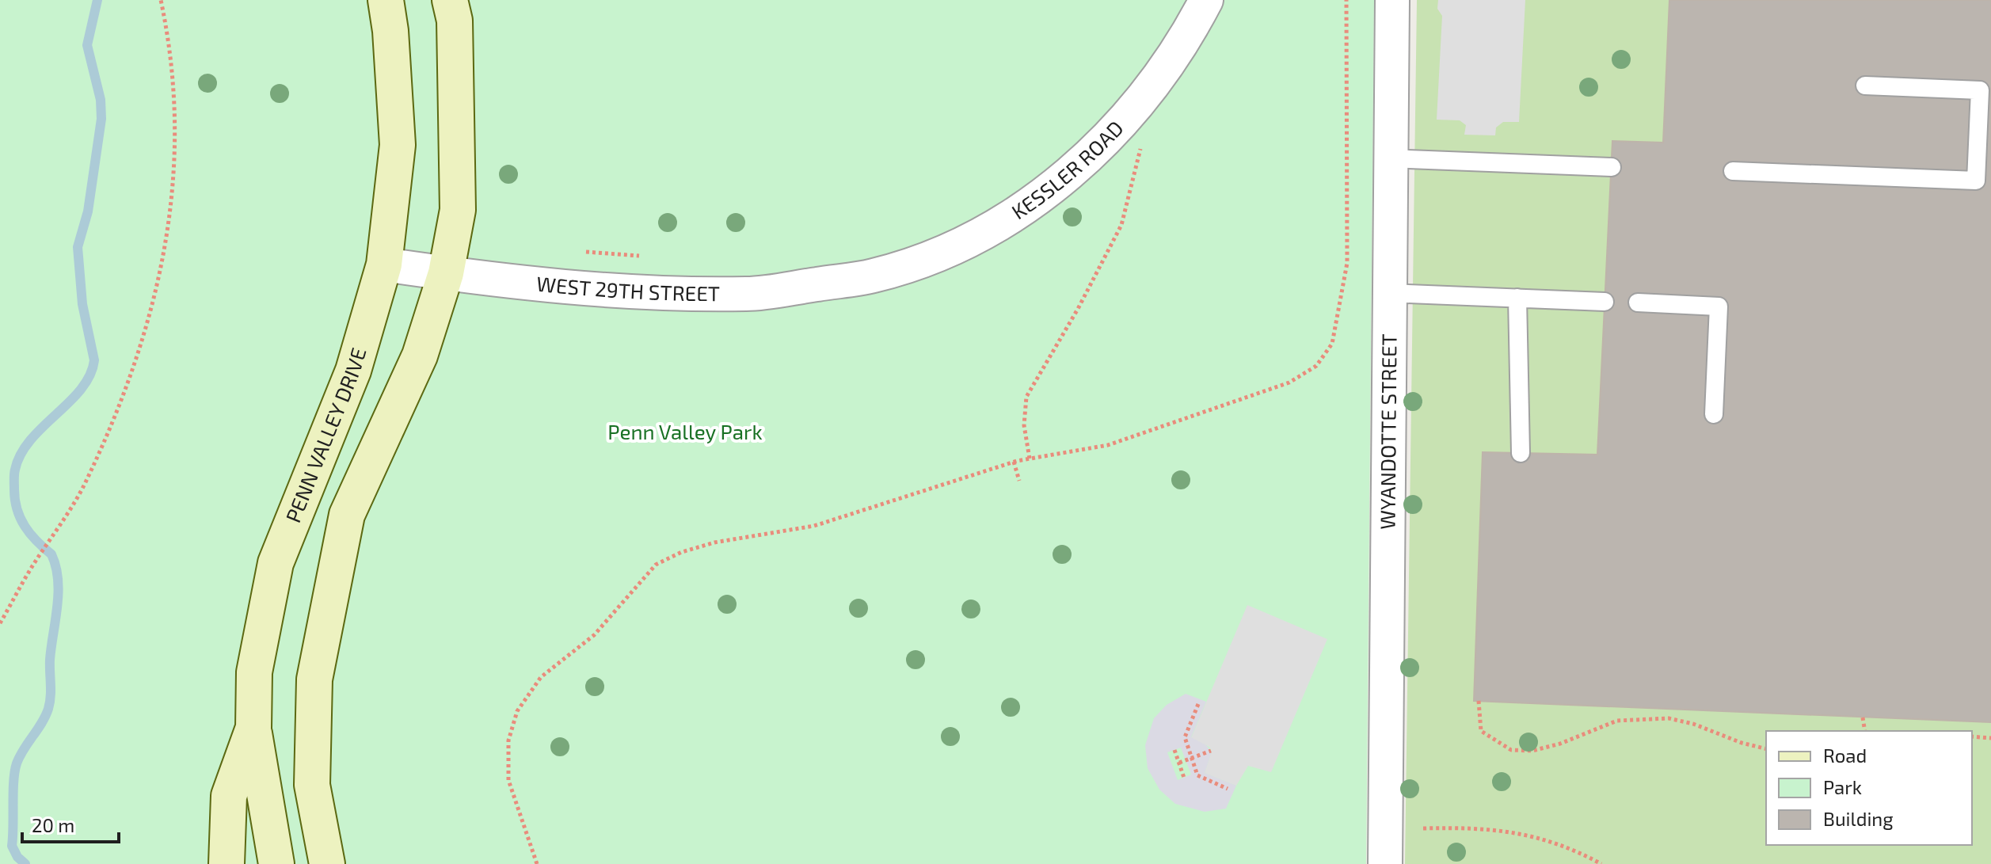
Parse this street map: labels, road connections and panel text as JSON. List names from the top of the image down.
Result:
{
  "streets": {
    "main road": ["PENN VALLEY DRIVE"],
    "street": ["KESSLER ROAD", "WEST 29TH STREET", "WYANDOTTE STREET"]
  },
  "crossings": [
    ["KESSLER ROAD", "WEST 29TH STREET"],
    ["WEST 29TH STREET", "PENN VALLEY DRIVE"]
  ],
  "parks": ["Penn Valley Park"],
  "legend": ["Road", "Park", "Building"],
  "scale_bar": "20 m"
}
